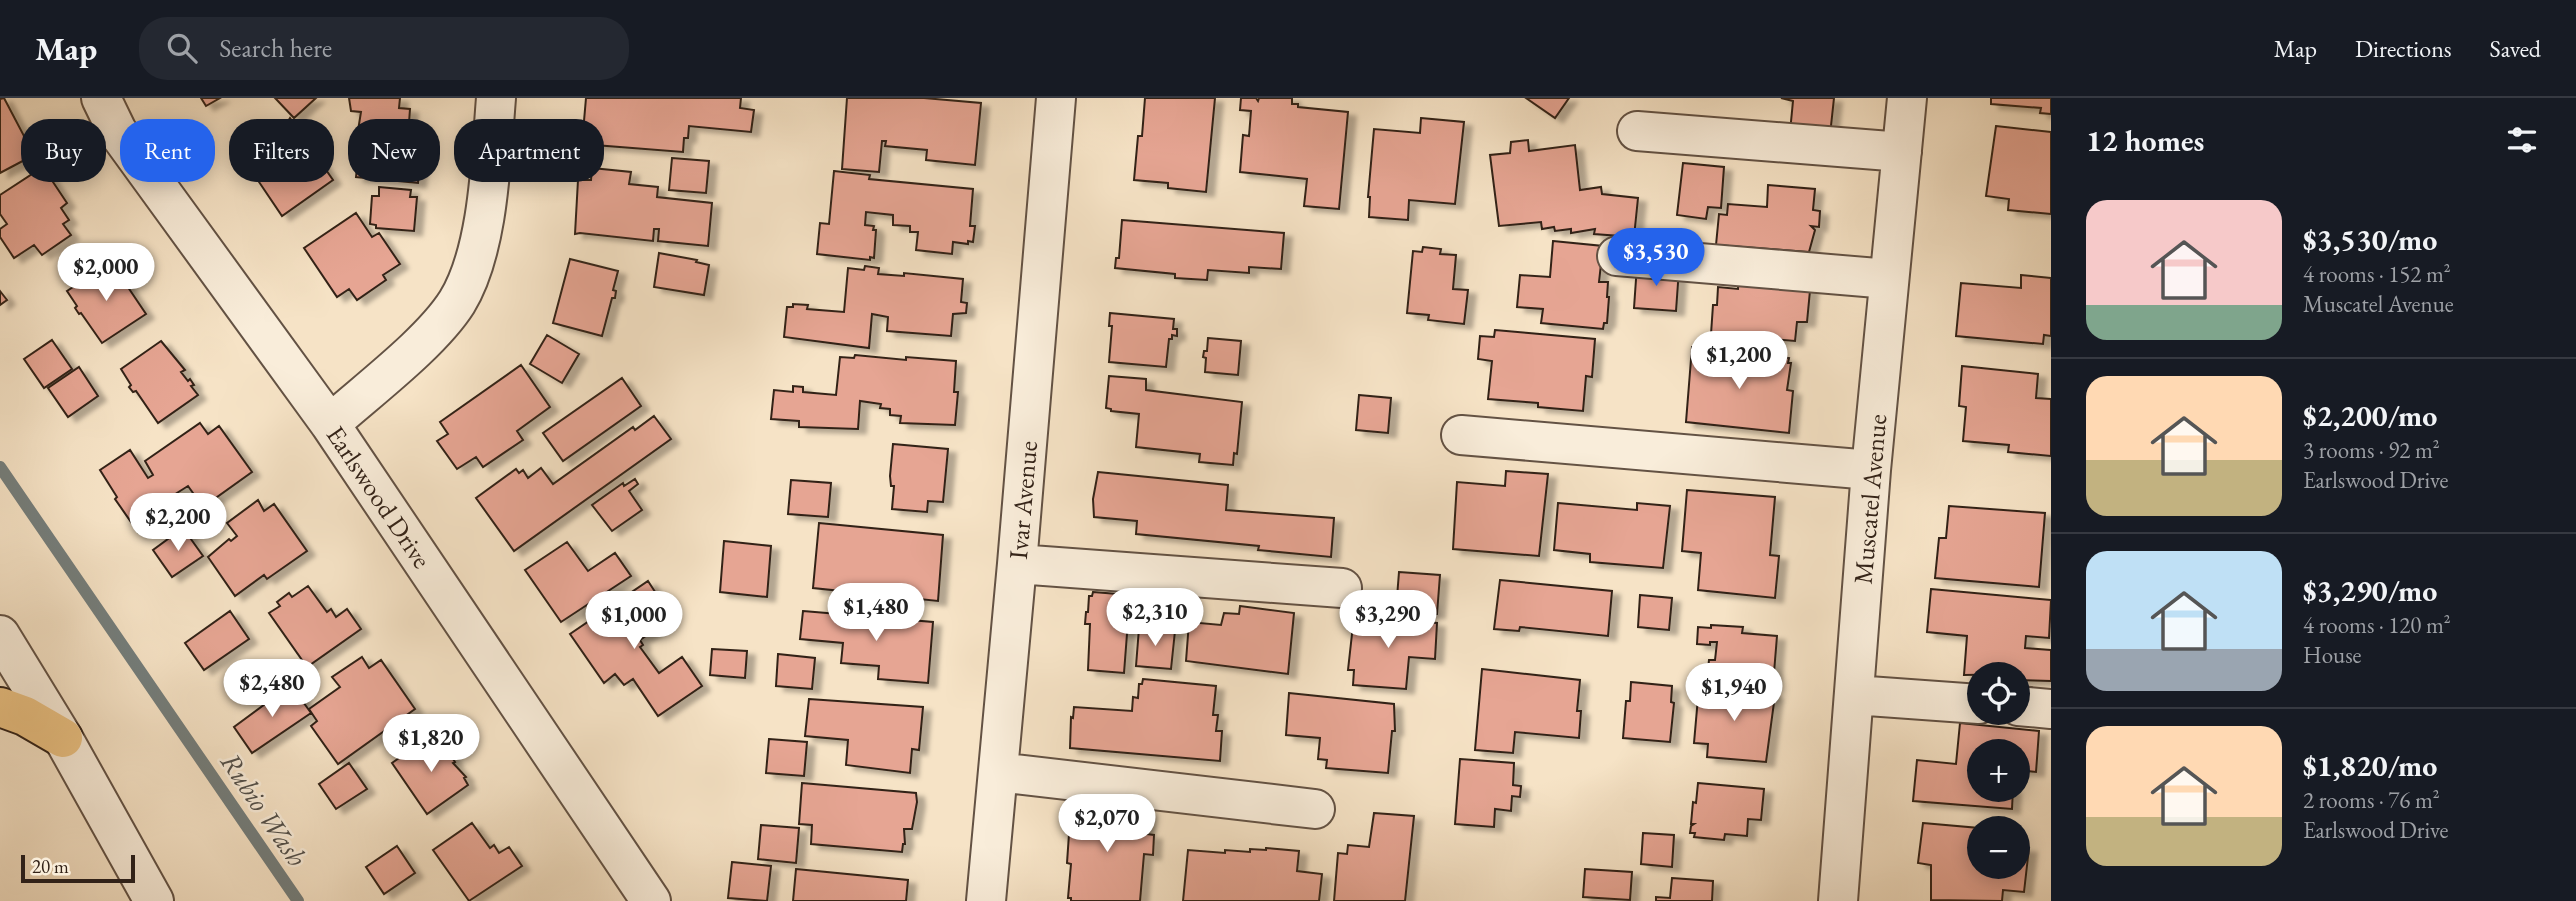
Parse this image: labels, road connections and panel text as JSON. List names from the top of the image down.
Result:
{
  "streets": {
    "street": ["Earlswood Drive", "Muscatel Avenue", "Ivar Avenue"]
  },
  "water": ["Rubio Wash"],
  "scale_bar": "20 m",
  "page": {
    "header": "Map",
    "search": "Search here",
    "nav": ["Map", "Directions", "Saved"],
    "heading": "12 homes",
    "chip": [
      "Buy",
      "Rent",
      "Filters",
      "New",
      "Apartment"
    ],
    "list": [
      {
        "name": "$3,530/mo",
        "note": "4 rooms · 152 m² · Muscatel Avenue"
      },
      {
        "name": "$2,200/mo",
        "note": "3 rooms · 92 m² · Earlswood Drive"
      },
      {
        "name": "$3,290/mo",
        "note": "4 rooms · 120 m² · House"
      },
      {
        "name": "$1,820/mo",
        "note": "2 rooms · 76 m² · Earlswood Drive"
      }
    ],
    "price": [
      "$3,530",
      "$2,000",
      "$1,200",
      "$2,200",
      "$1,480",
      "$2,310",
      "$3,290",
      "$1,000",
      "$2,480",
      "$1,940",
      "$1,820",
      "$2,070"
    ],
    "map_buttons": ["+", "−"],
    "scale": "20 m"
  }
}
